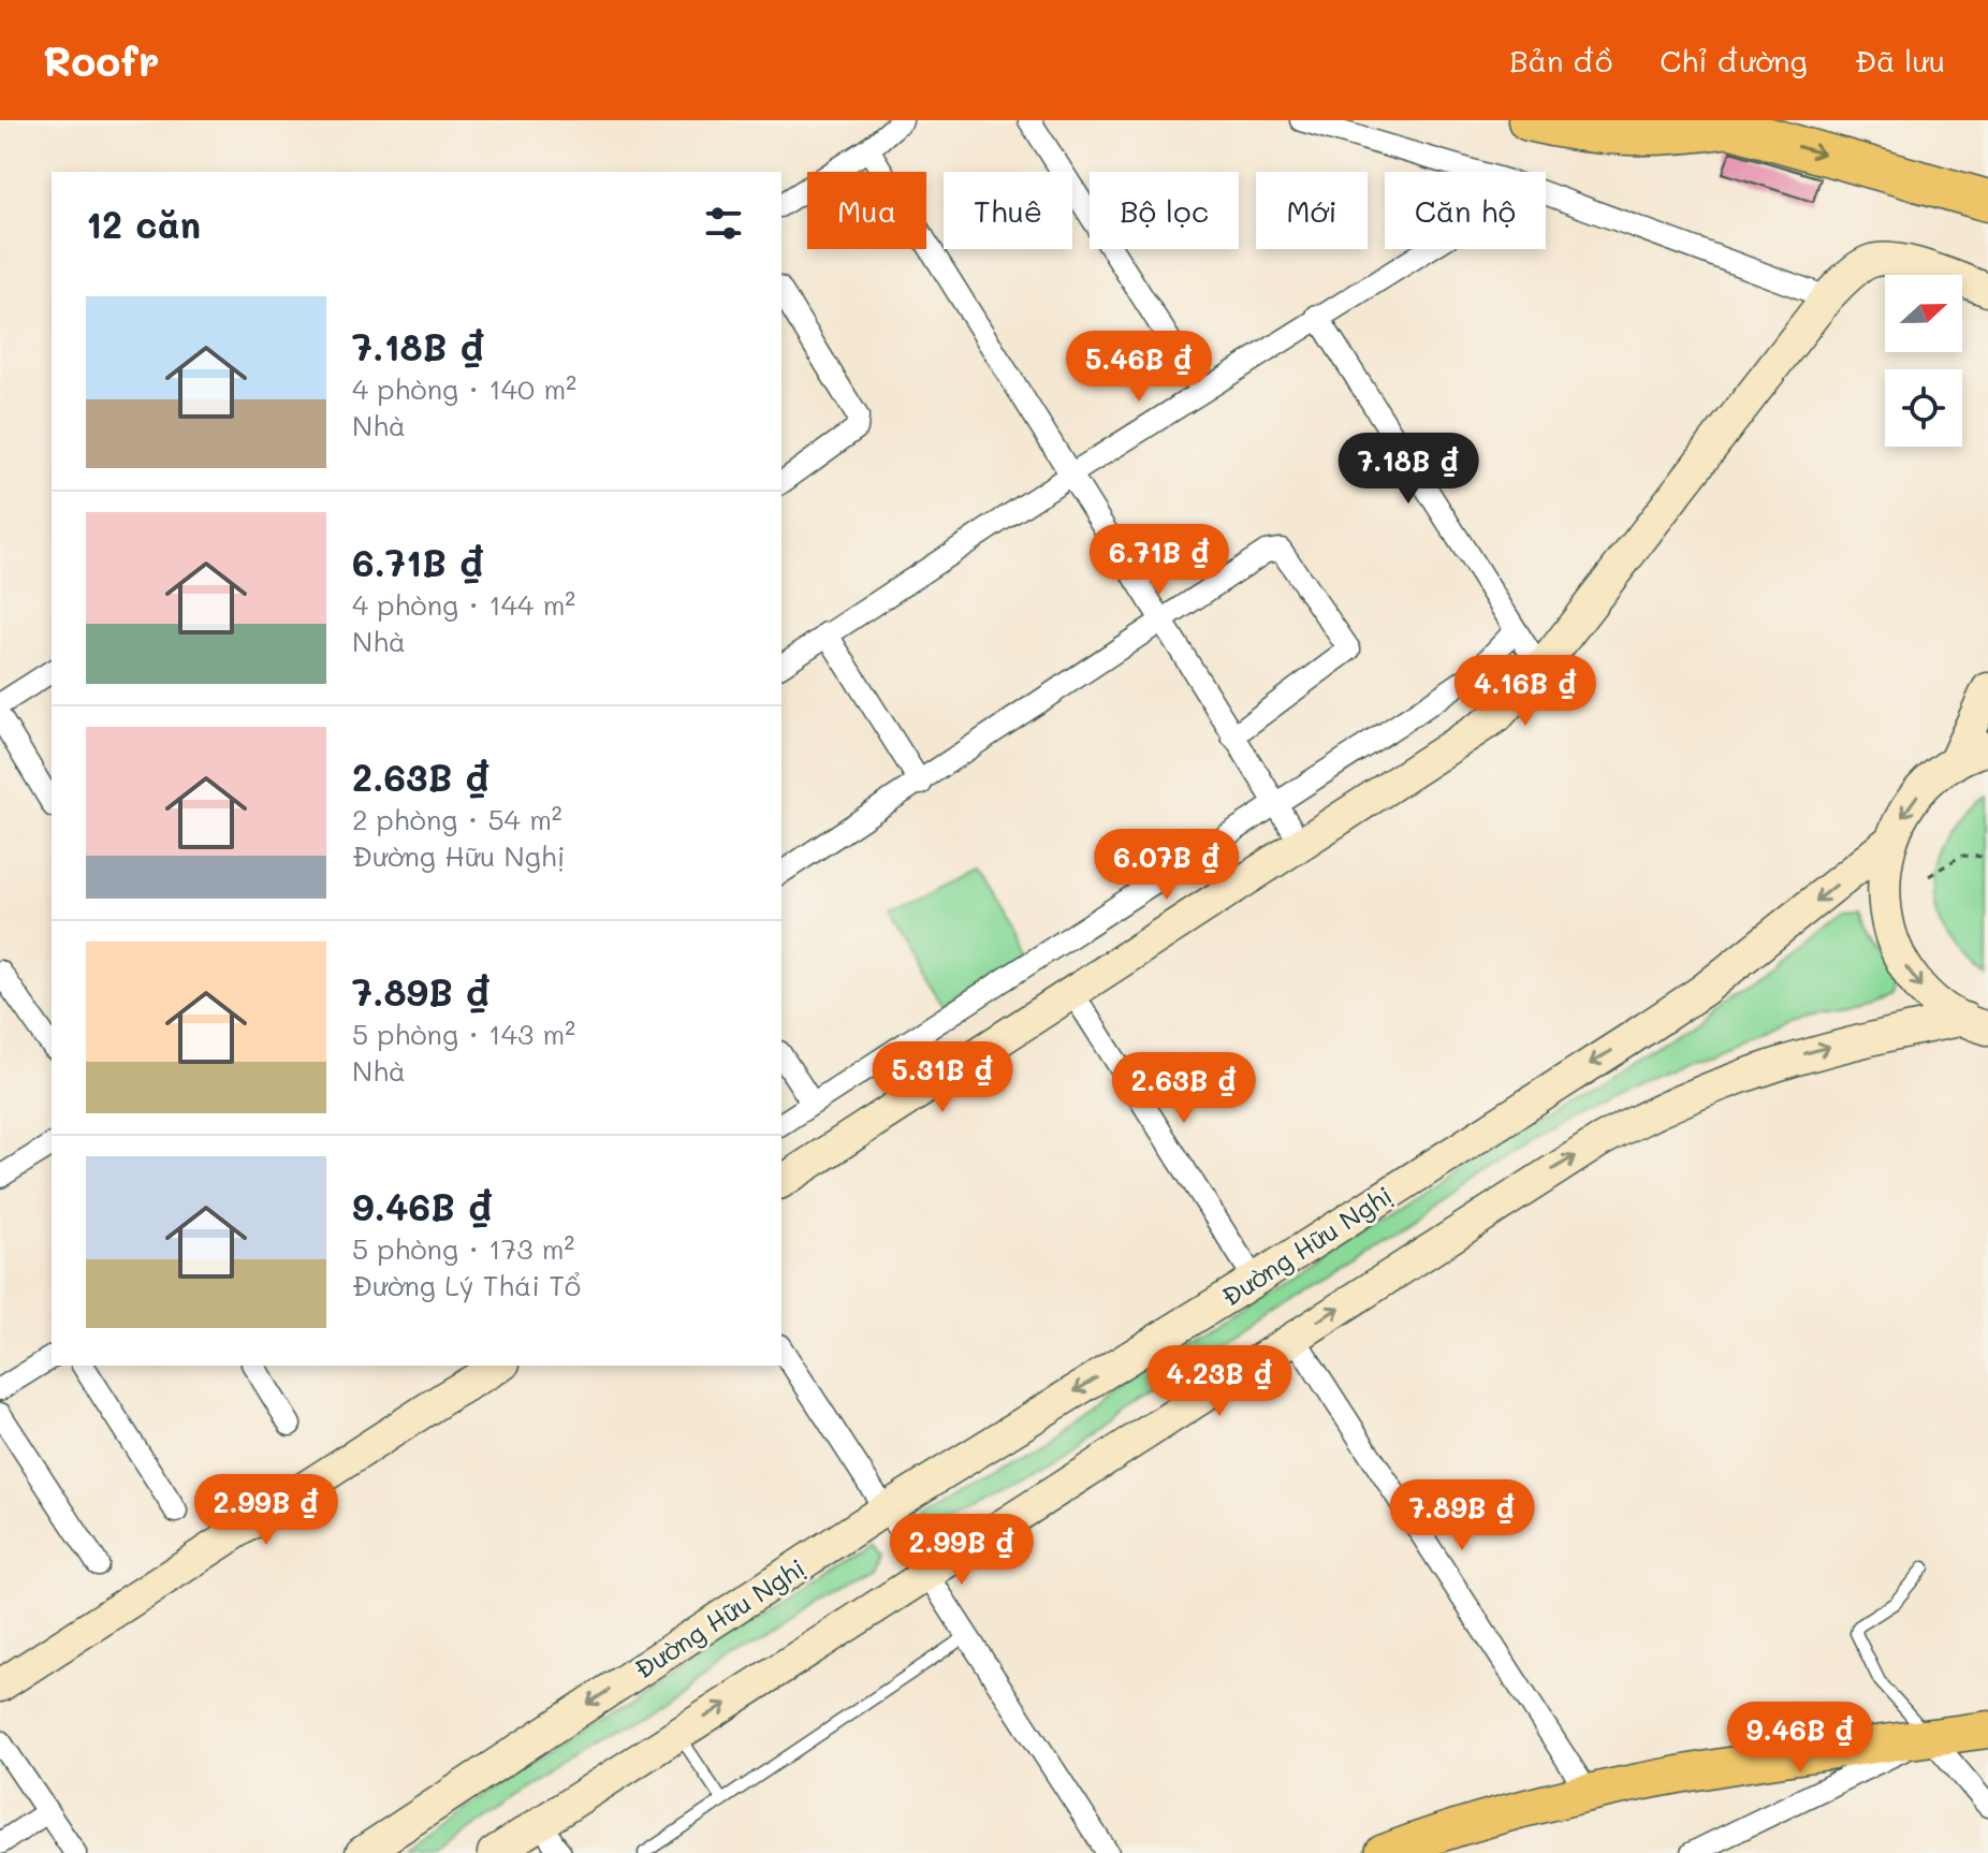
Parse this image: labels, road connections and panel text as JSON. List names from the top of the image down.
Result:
{
  "streets": {
    "main road": ["Đường Hữu Nghị"]
  },
  "north": "right",
  "page": {
    "header": "Roofr",
    "nav": ["Bản đồ", "Chỉ đường", "Đã lưu"],
    "chip": [
      "Mua",
      "Thuê",
      "Bộ lọc",
      "Mới",
      "Căn hộ"
    ],
    "heading": "12 căn",
    "list": [
      {
        "name": "7.18B ₫",
        "note": "4 phòng · 140 m² · Nhà"
      },
      {
        "name": "6.71B ₫",
        "note": "4 phòng · 144 m² · Nhà"
      },
      {
        "name": "2.63B ₫",
        "note": "2 phòng · 54 m² · Đường Hữu Nghị"
      },
      {
        "name": "7.89B ₫",
        "note": "5 phòng · 143 m² · Nhà"
      },
      {
        "name": "9.46B ₫",
        "note": "5 phòng · 173 m² · Đường Lý Thái Tổ"
      }
    ],
    "price": [
      "5.46B ₫",
      "7.18B ₫",
      "6.71B ₫",
      "4.16B ₫",
      "6.07B ₫",
      "5.31B ₫",
      "2.63B ₫",
      "4.23B ₫",
      "2.99B ₫",
      "7.89B ₫",
      "2.99B ₫",
      "9.46B ₫"
    ]
  }
}
